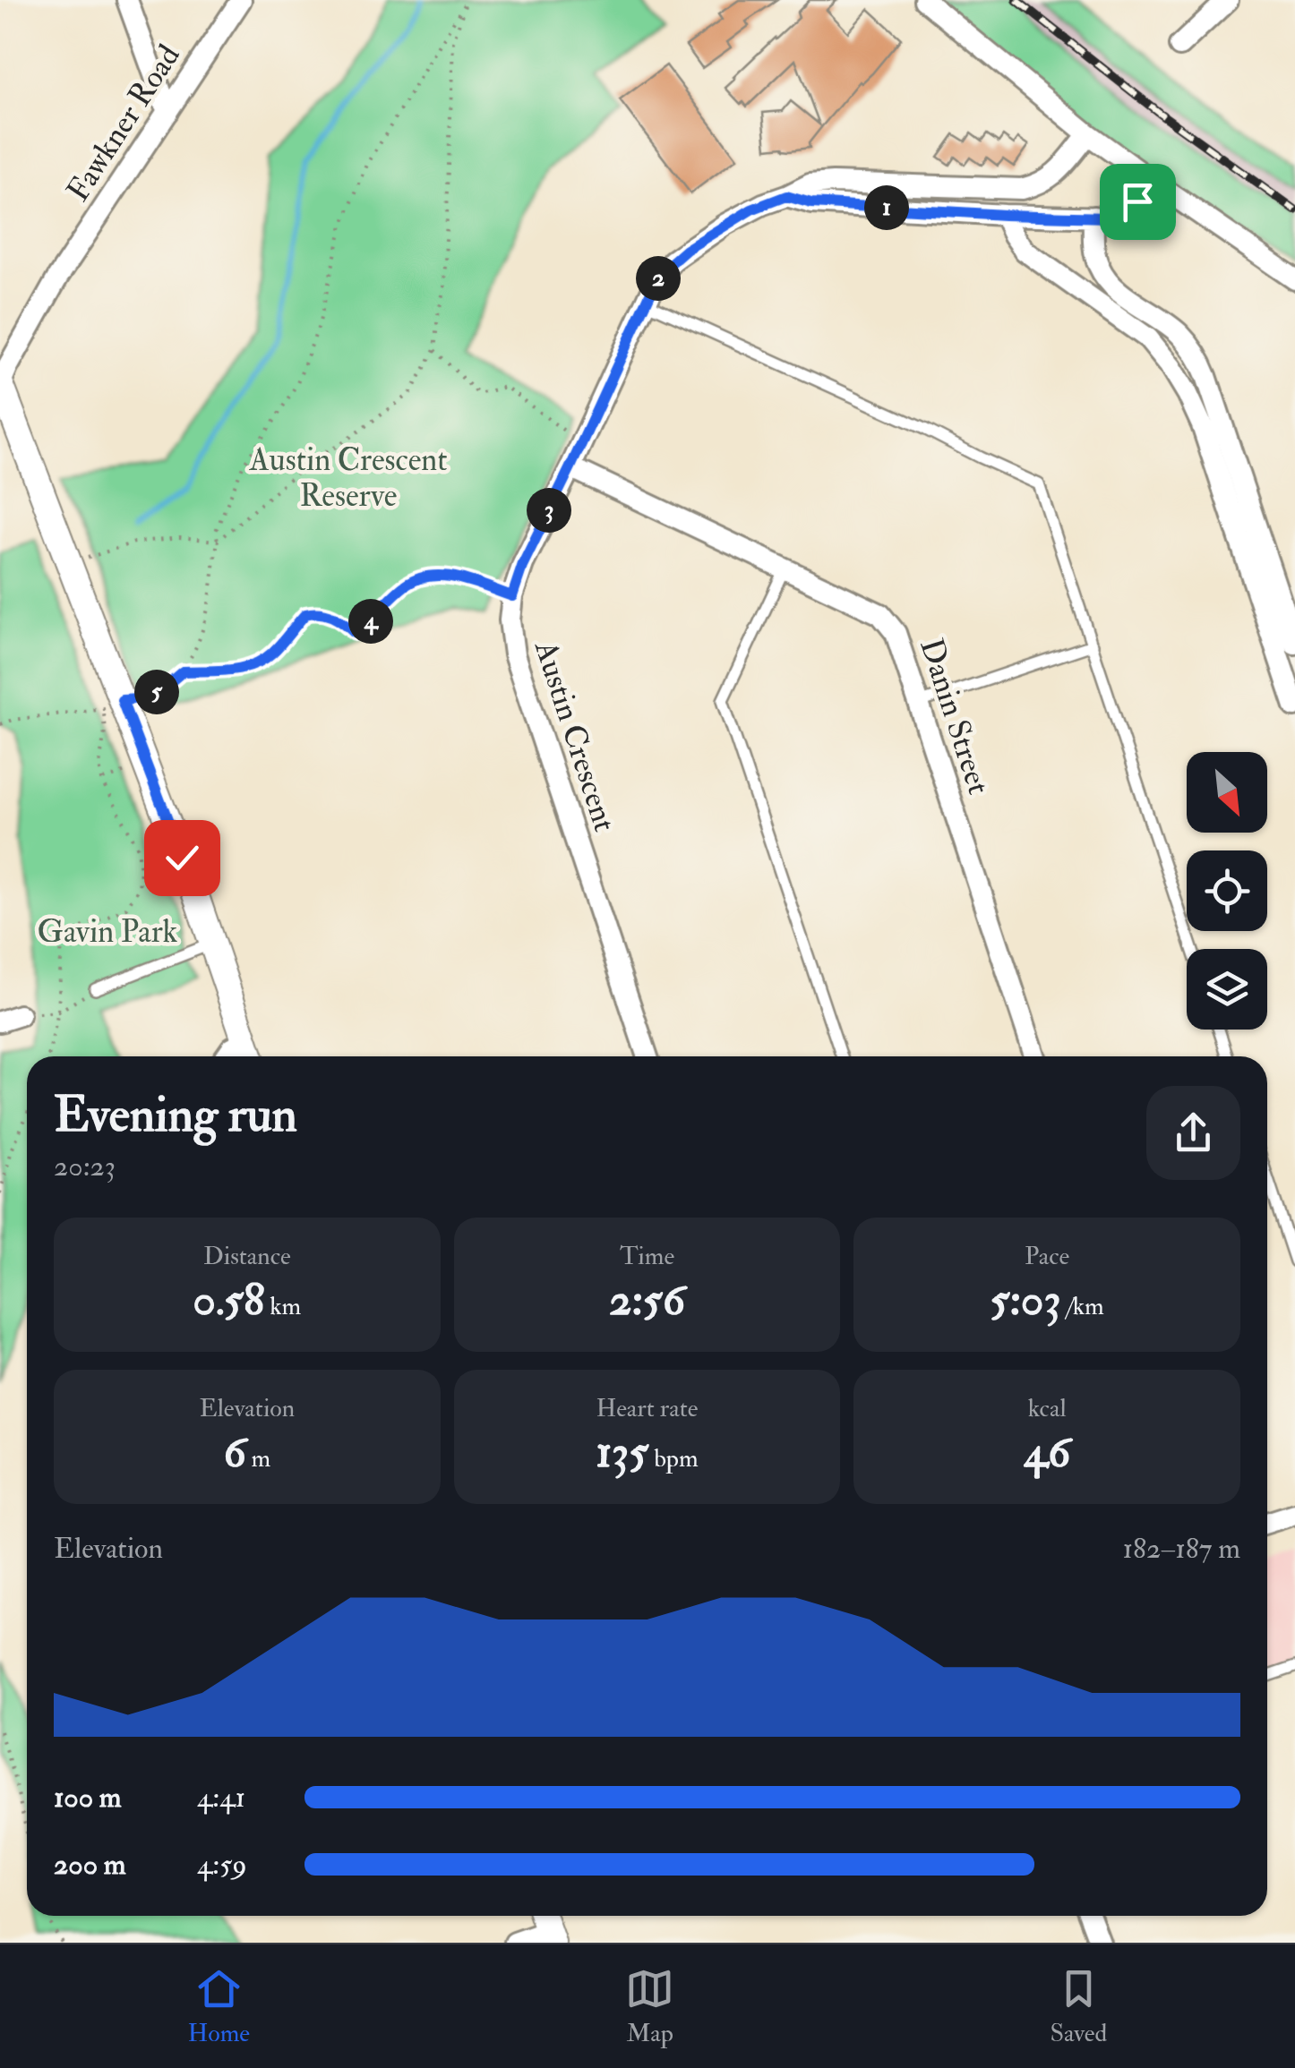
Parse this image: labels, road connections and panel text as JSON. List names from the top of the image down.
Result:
{
  "streets": {
    "street": ["Fawkner Road", "Danin Street", "Austin Crescent"]
  },
  "crossings": [
    ["Danin Street", "Austin Crescent"]
  ],
  "parks": ["Austin Crescent Reserve", "Gavin Park"],
  "north": "bottom right",
  "page": {
    "pins": [
      "1",
      "2",
      "3",
      "4",
      "5"
    ],
    "heading": ["Evening run", "20:23"],
    "stats": [
      ["Distance", "0.58 km"],
      ["Time", "2:56"],
      ["Pace", "5:03 /km"],
      ["Elevation", "6 m"],
      ["Heart rate", "135 bpm"],
      ["kcal", "46"]
    ],
    "chart": ["Elevation", "182–187 m"],
    "list": [
      {
        "name": "100 m",
        "note": "4:41"
      },
      {
        "name": "200 m",
        "note": "4:59"
      }
    ],
    "tabs": ["Home", "Map", "Saved"]
  }
}
